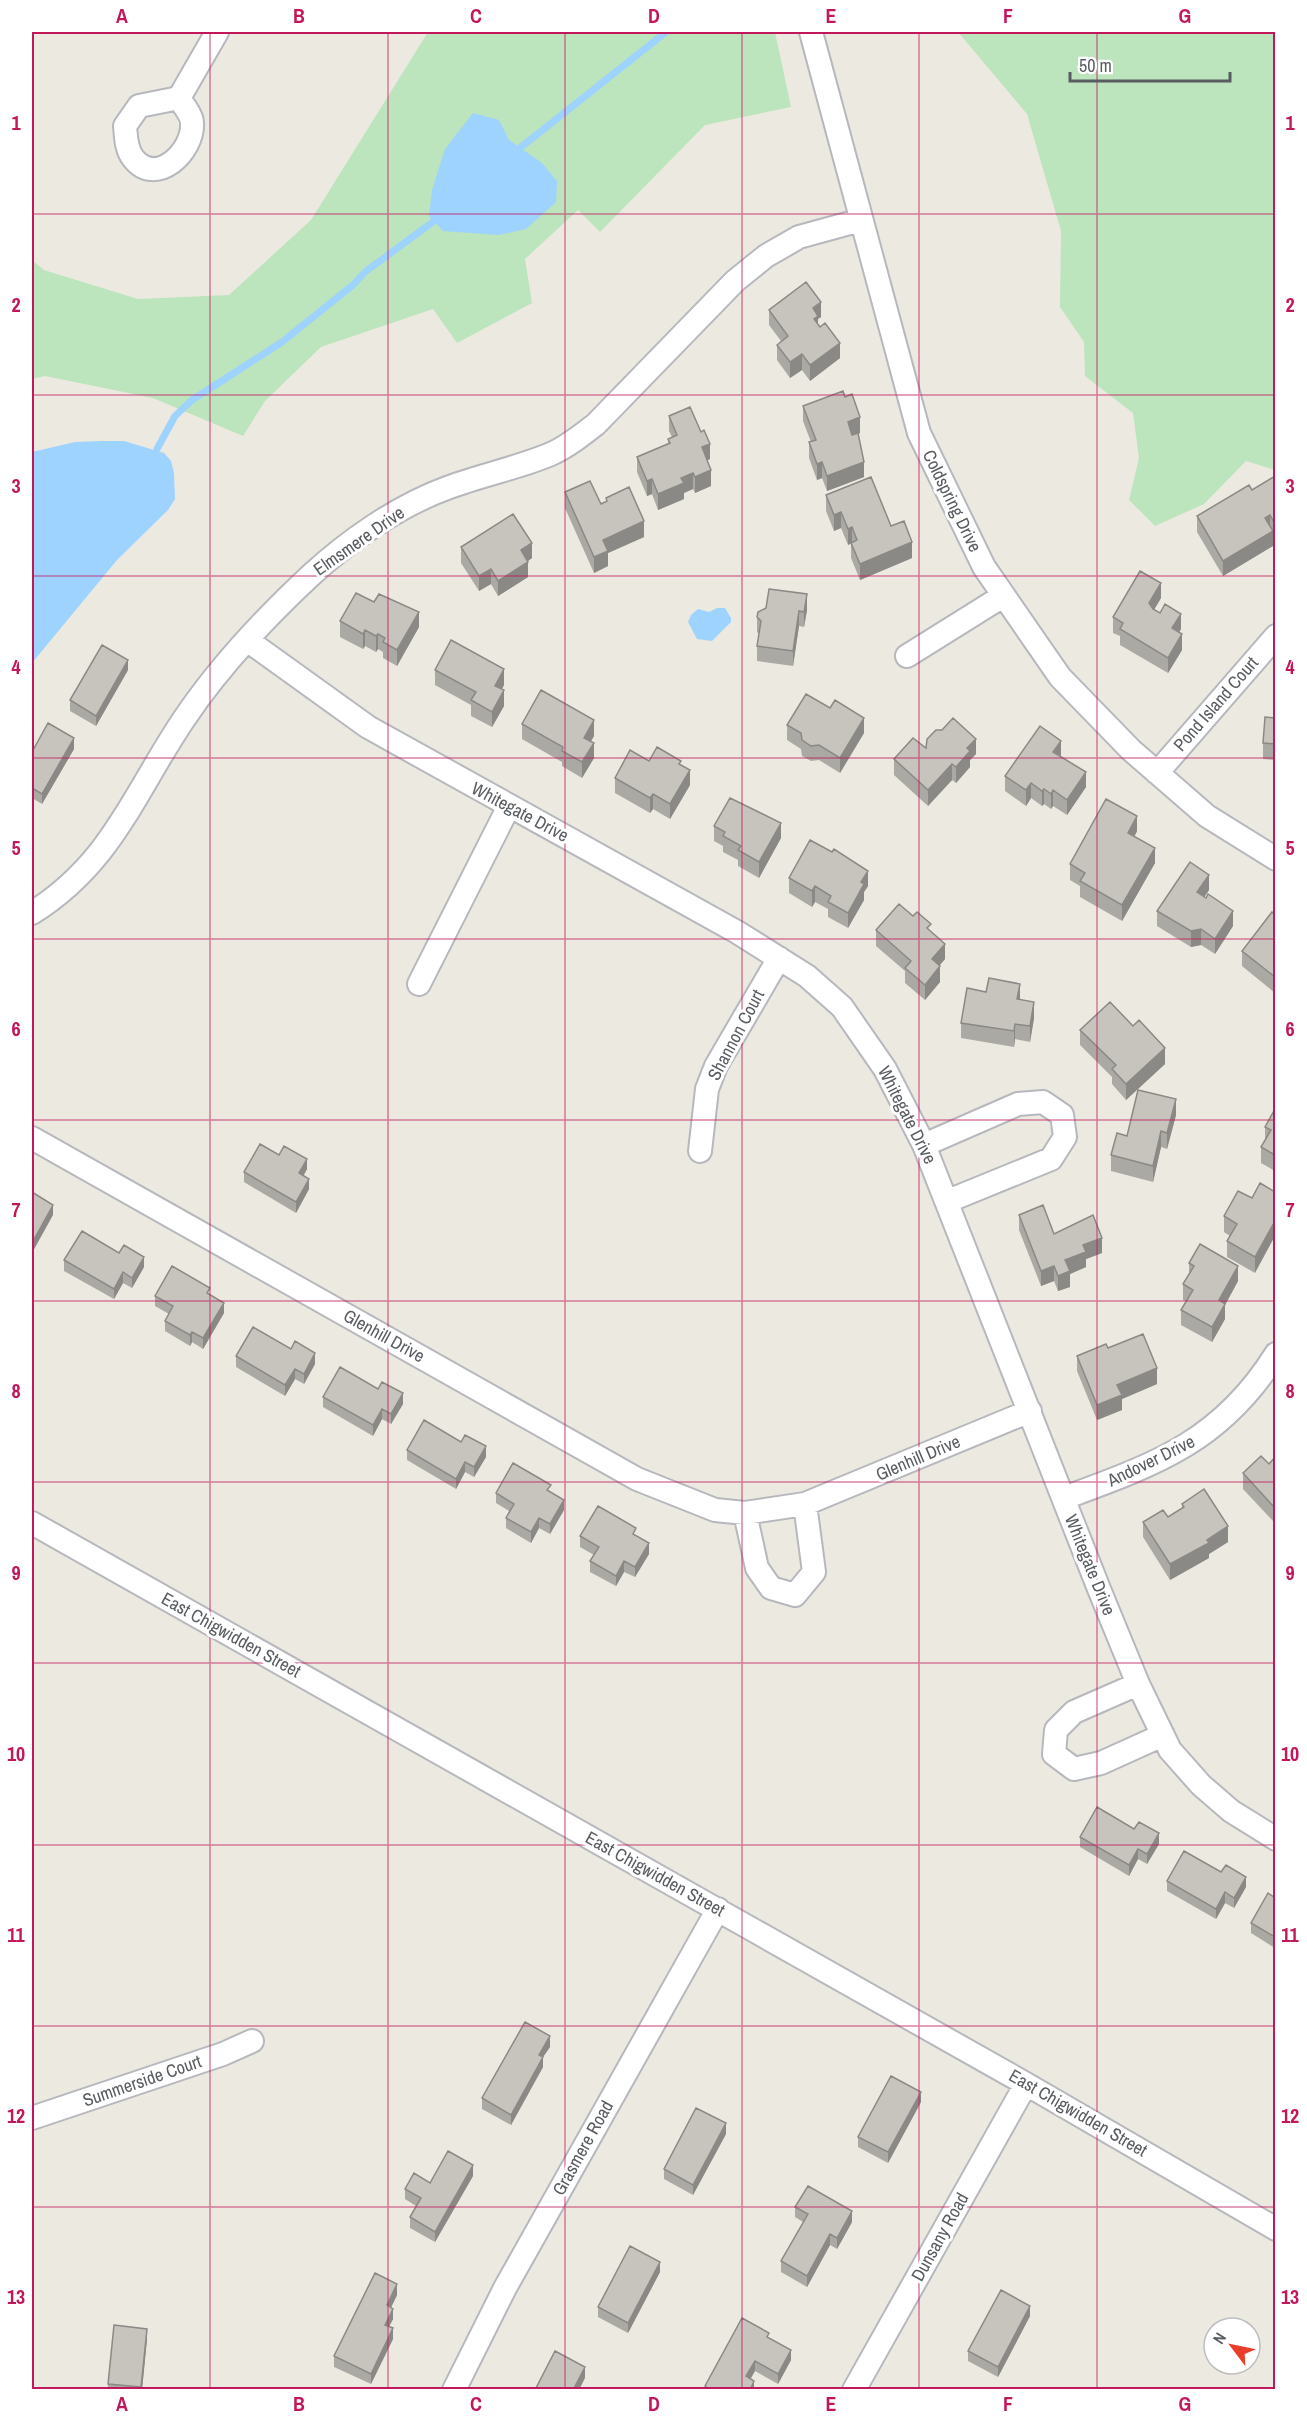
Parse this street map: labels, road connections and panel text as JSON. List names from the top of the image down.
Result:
{
  "streets": {
    "street": [
      "Coldspring Drive",
      "Elmsmere Drive",
      "Pond Island Court",
      "Whitegate Drive",
      "Shannon Court",
      "Glenhill Drive",
      "Andover Drive",
      "East Chigwidden Street",
      "Summerside Court",
      "Grasmere Road",
      "Dunsany Road"
    ]
  },
  "crossings": [
    ["Coldspring Drive", "Elmsmere Drive"],
    ["Coldspring Drive", "Pond Island Court"],
    ["Elmsmere Drive", "Whitegate Drive"],
    ["Whitegate Drive", "Shannon Court"],
    ["Whitegate Drive", "Glenhill Drive"],
    ["Whitegate Drive", "Andover Drive"],
    ["East Chigwidden Street", "Grasmere Road"],
    ["East Chigwidden Street", "Dunsany Road"]
  ],
  "scale_bar": "50 m",
  "north": "top left",
  "grid": {
    "columns": [
      "A",
      "B",
      "C",
      "D",
      "E",
      "F",
      "G"
    ],
    "rows": [
      "1",
      "2",
      "3",
      "4",
      "5",
      "6",
      "7",
      "8",
      "9",
      "10",
      "11",
      "12",
      "13"
    ]
  }
}
